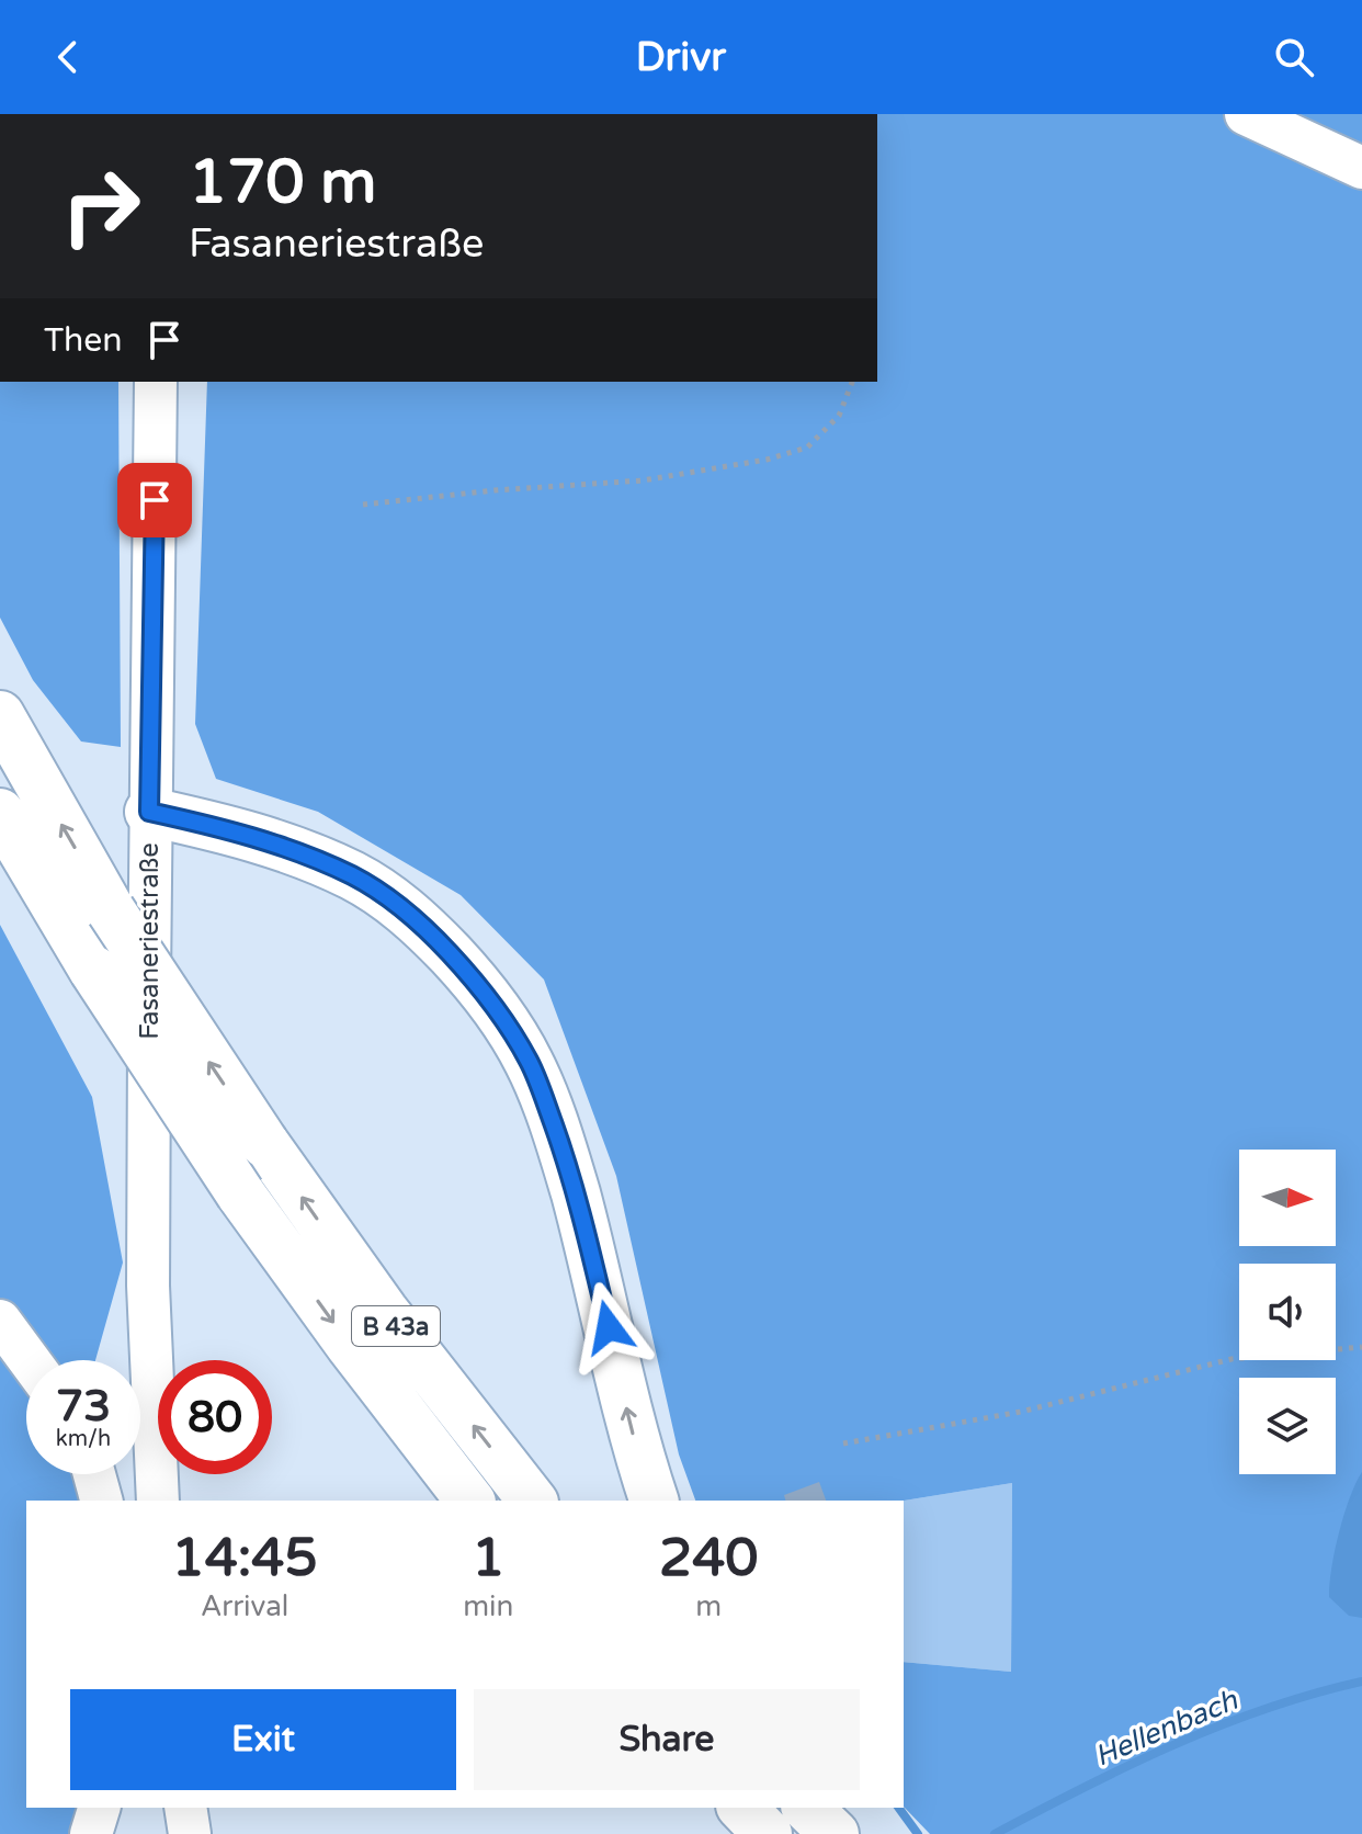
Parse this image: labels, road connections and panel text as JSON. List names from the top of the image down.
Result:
{
  "streets": {
    "highway": ["B 43a"],
    "street": ["Fasaneriestraße"]
  },
  "water": ["Hellenbach"],
  "north": "right",
  "page": {
    "header": "Drivr",
    "turn": ["170 m", "Fasaneriestraße"],
    "then": "Then",
    "speed": "73 km/h",
    "limit": "80",
    "eta": [
      "14:45",
      "Arrival",
      "1",
      "min",
      "240",
      "m"
    ],
    "buttons": ["Exit", "Share"]
  }
}
